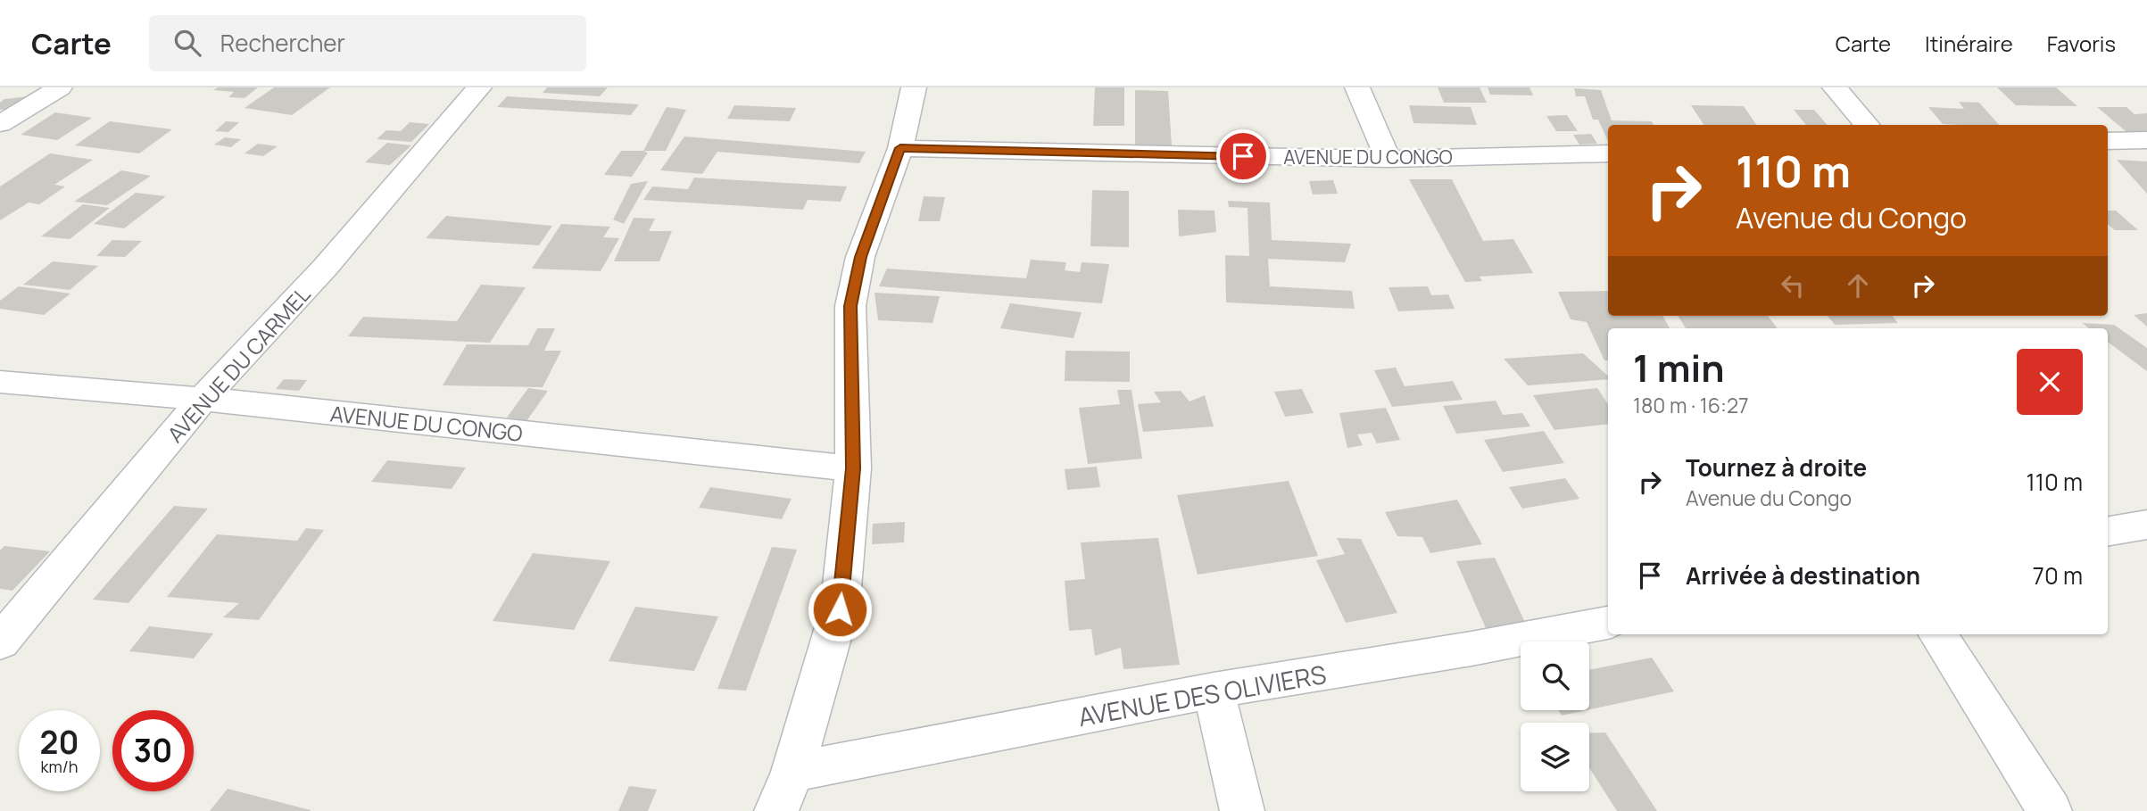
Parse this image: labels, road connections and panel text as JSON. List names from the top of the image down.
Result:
{
  "streets": {
    "street": ["AVENUE DU CONGO", "AVENUE DU CARMEL", "AVENUE DES OLIVIERS"]
  },
  "crossings": [
    ["AVENUE DU CONGO", "AVENUE DU CARMEL"]
  ],
  "page": {
    "header": "Carte",
    "search": "Rechercher",
    "nav": ["Carte", "Itinéraire", "Favoris"],
    "turn": ["110 m", "Avenue du Congo"],
    "heading": ["1 min", "180 m · 16:27"],
    "list": [
      {
        "name": "Tournez à droite",
        "note": "Avenue du Congo",
        "value": "110 m"
      },
      {
        "name": "Arrivée à destination",
        "value": "70 m"
      }
    ],
    "speed": "20 km/h",
    "limit": "30"
  }
}
